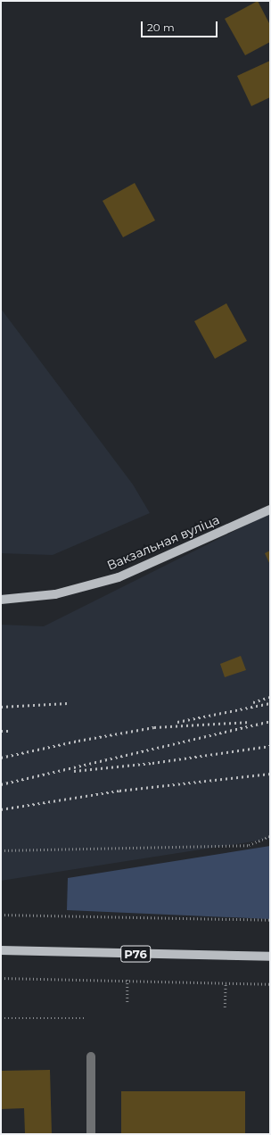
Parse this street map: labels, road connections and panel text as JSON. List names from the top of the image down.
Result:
{
  "streets": {
    "main road": ["Вакзальная вуліца", "Р76"]
  },
  "scale_bar": "20 m"
}
